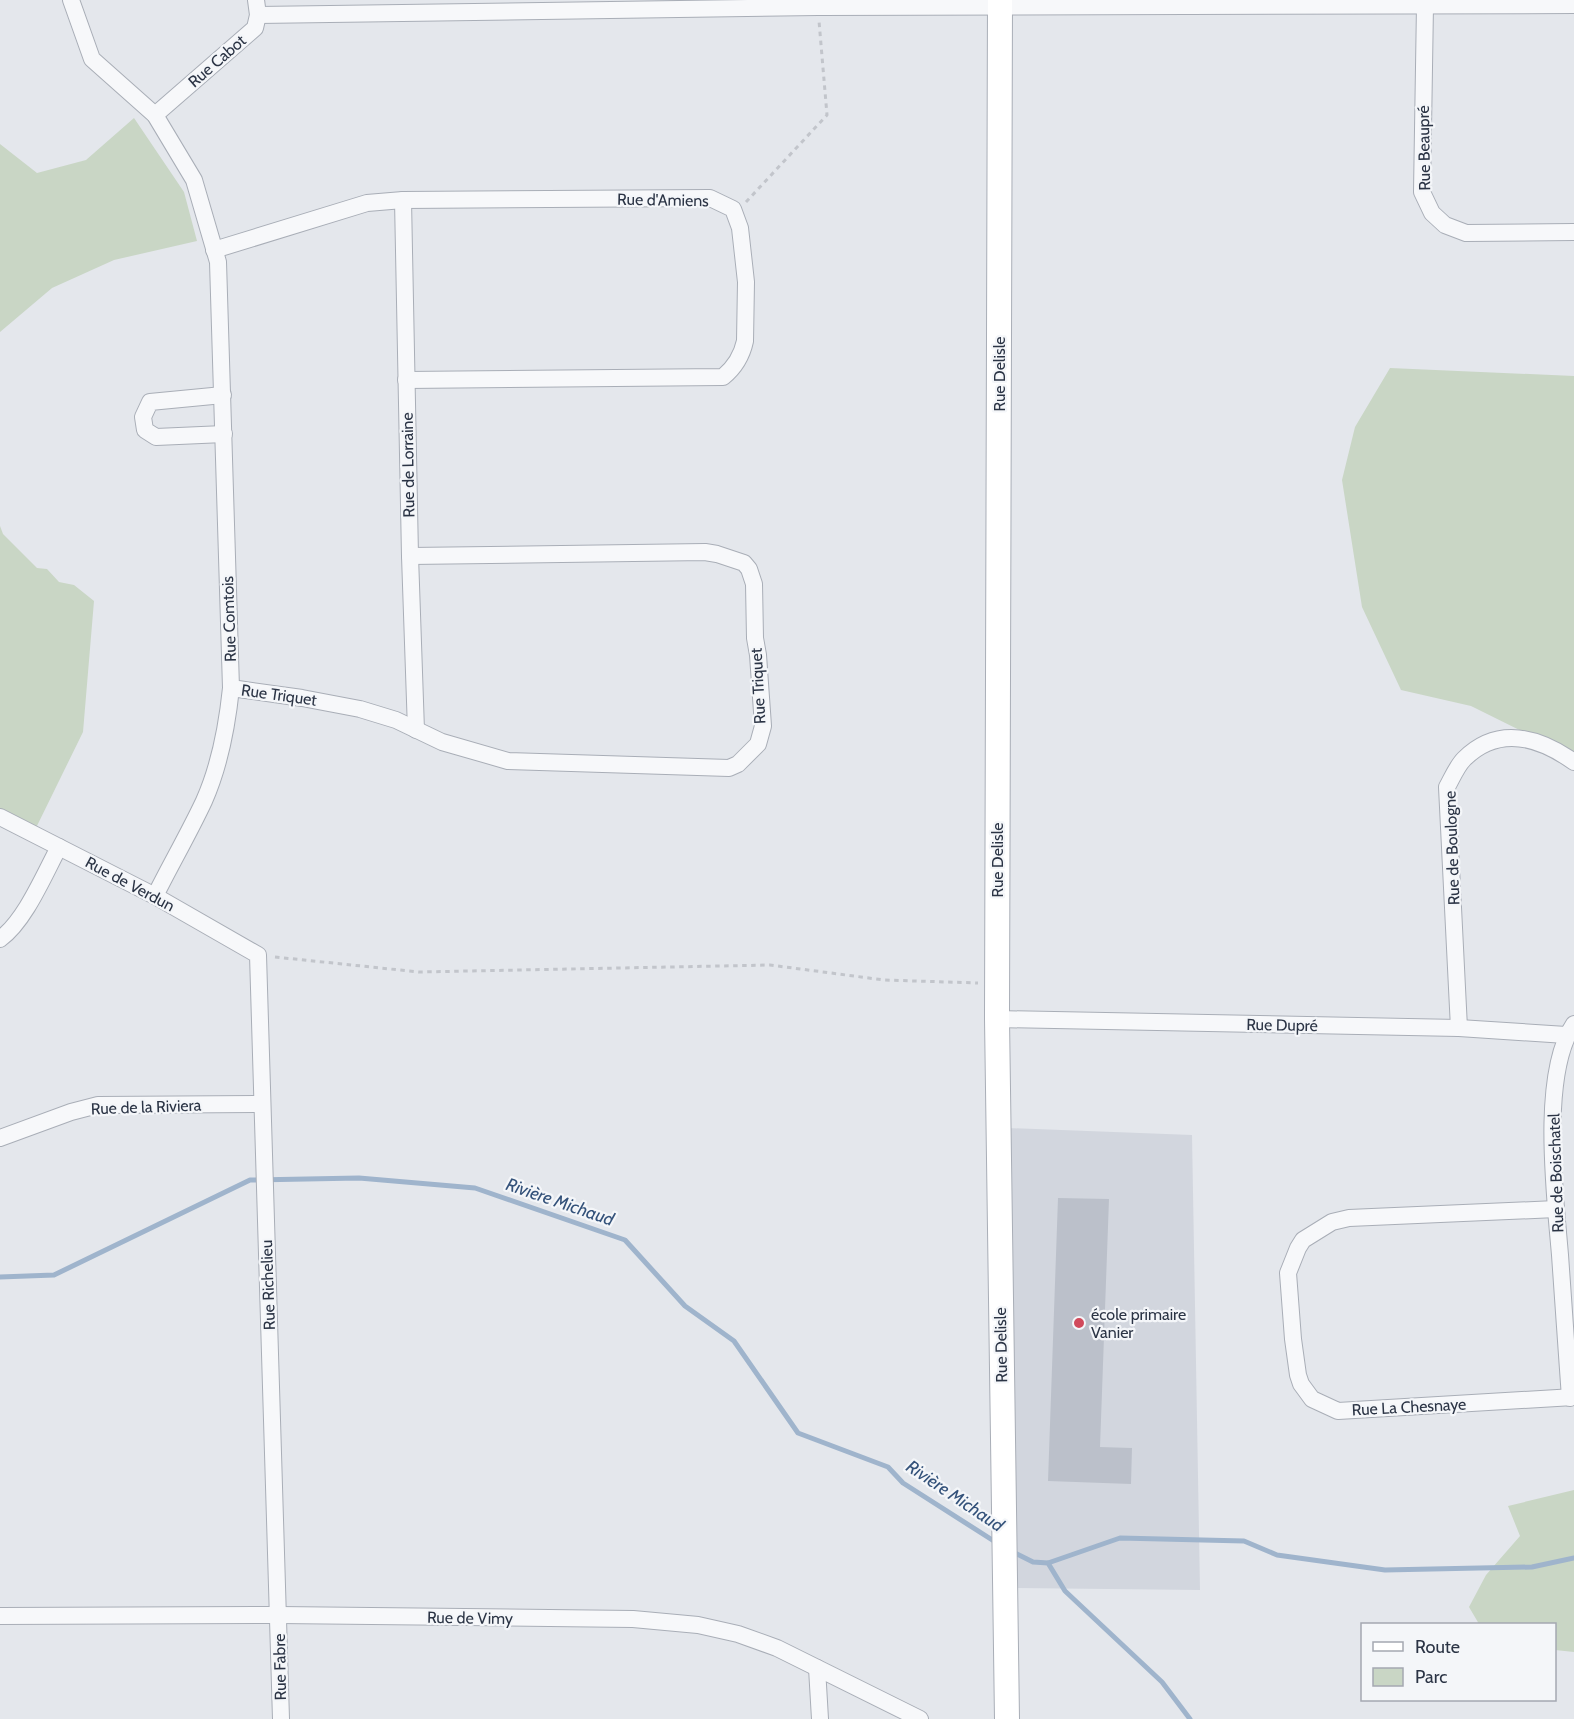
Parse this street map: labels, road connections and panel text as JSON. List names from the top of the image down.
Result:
{
  "streets": {
    "street": [
      "Rue Cabot",
      "Rue Beaupré",
      "Rue d'Amiens",
      "Rue Delisle",
      "Rue de Lorraine",
      "Rue Comtois",
      "Rue Triquet",
      "Rue de Boulogne",
      "Rue de Verdun",
      "Rue Dupré",
      "Rue de la Riviera",
      "Rue de Boischatel",
      "Rue Richelieu",
      "Rue La Chesnaye",
      "Rue de Vimy",
      "Rue Fabre"
    ]
  },
  "crossings": [
    ["Rue Cabot", "Rue Beaupré"],
    ["Rue Cabot", "Rue Delisle"],
    ["Rue Cabot", "Rue Comtois"],
    ["Rue d'Amiens", "Rue de Lorraine"],
    ["Rue d'Amiens", "Rue Comtois"],
    ["Rue Delisle", "Rue Dupré"],
    ["Rue de Lorraine", "Rue Triquet"],
    ["Rue Comtois", "Rue Triquet"],
    ["Rue Comtois", "Rue de Verdun"],
    ["Rue de Boulogne", "Rue Dupré"],
    ["Rue de Verdun", "Rue Richelieu"],
    ["Rue Dupré", "Rue de Boischatel"],
    ["Rue de la Riviera", "Rue Richelieu"],
    ["Rue de Boischatel", "Rue La Chesnaye"],
    ["Rue Richelieu", "Rue de Vimy"],
    ["Rue Richelieu", "Rue Fabre"],
    ["Rue de Vimy", "Rue Fabre"]
  ],
  "water": ["Rivière Michaud"],
  "places": ["école primaire Vanier"],
  "legend": ["Route", "Parc"]
}
